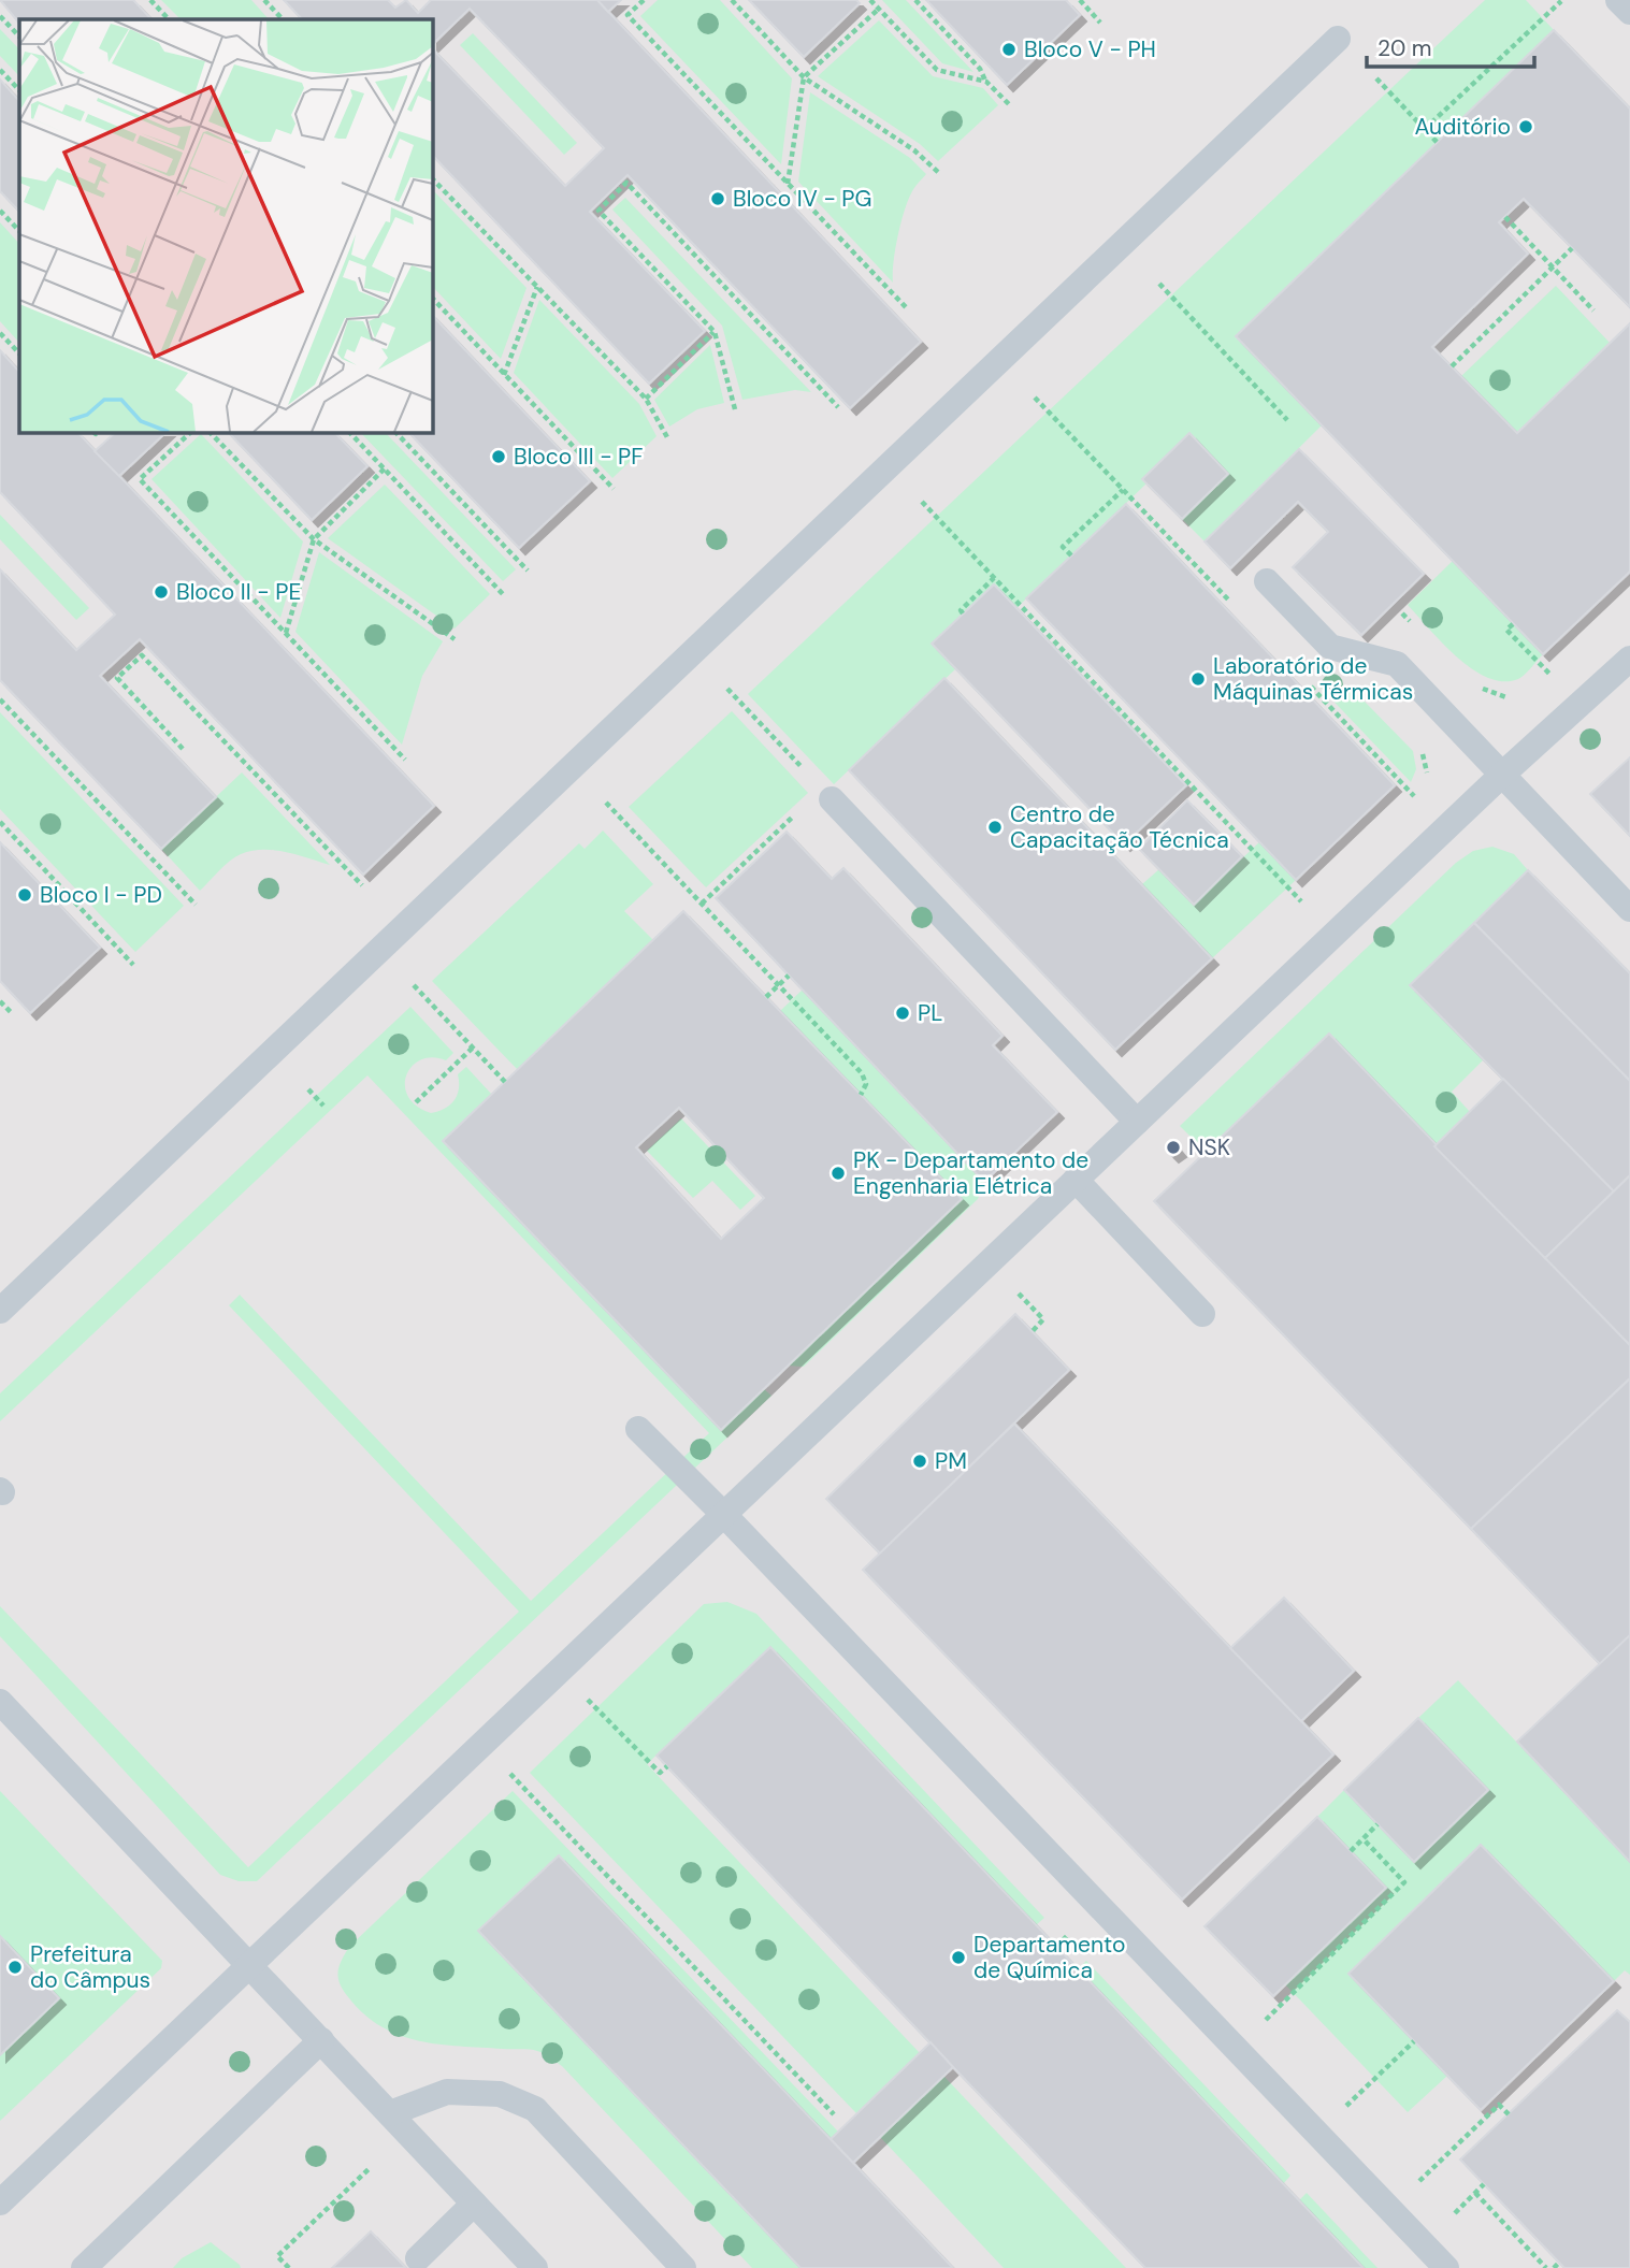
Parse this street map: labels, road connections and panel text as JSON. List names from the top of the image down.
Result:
{
  "places": [
    "Bloco V - PH",
    "Auditório",
    "Bloco IV - PG",
    "Bloco III - PF",
    "Bloco II - PE",
    "Laboratório de Máquinas Térmicas",
    "Centro de Capacitação Técnica",
    "Bloco I - PD",
    "PL",
    "NSK",
    "PK - Departamento de Engenharia Elétrica",
    "PM",
    "Departamento de Química",
    "Prefeitura do Câmpus"
  ],
  "scale_bar": "20 m"
}
